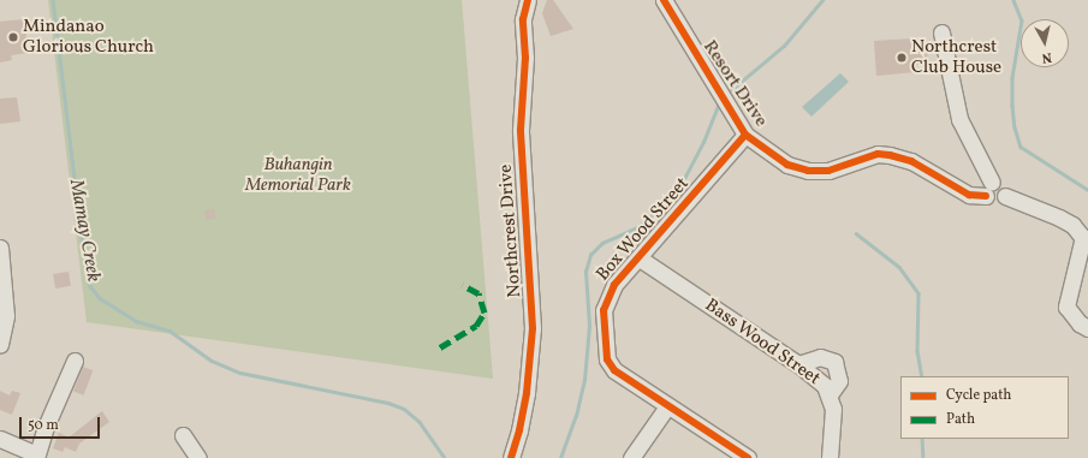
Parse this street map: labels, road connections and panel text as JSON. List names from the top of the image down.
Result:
{
  "streets": {
    "street": [
      "Resort Drive",
      "Box Wood Street",
      "Northcrest Drive",
      "Bass Wood Street"
    ]
  },
  "crossings": [
    ["Resort Drive", "Box Wood Street"],
    ["Box Wood Street", "Bass Wood Street"]
  ],
  "water": ["Mamay Creek"],
  "parks": ["Buhangin Memorial Park"],
  "places": ["Mindanao Glorious Church", "Northcrest Club House"],
  "legend": ["Cycle path", "Path"],
  "scale_bar": "50 m",
  "north": "bottom"
}
